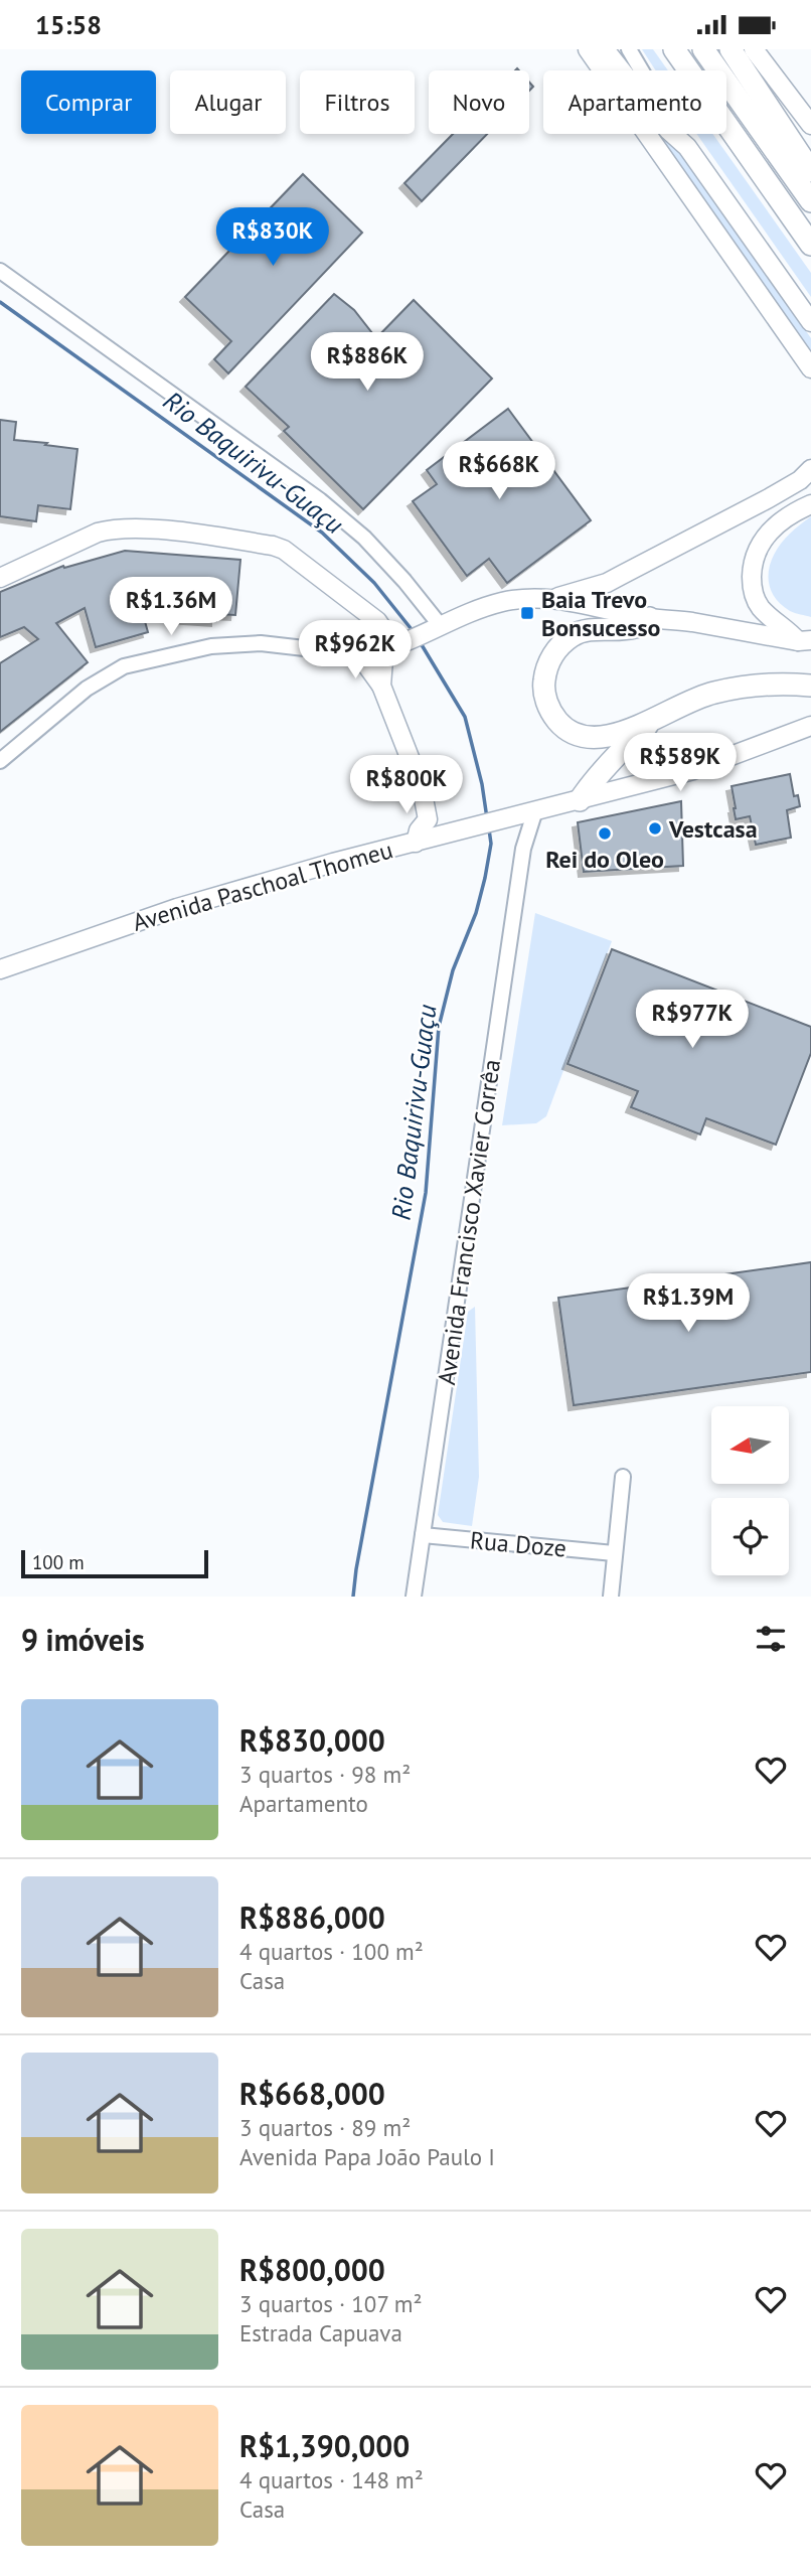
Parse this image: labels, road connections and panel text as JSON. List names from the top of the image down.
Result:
{
  "streets": {
    "main road": ["Avenida Paschoal Thomeu"],
    "street": ["Avenida Francisco Xavier Corrêa", "Rua Doze"]
  },
  "crossings": [
    ["Avenida Paschoal Thomeu", "Avenida Francisco Xavier Corrêa"],
    ["Avenida Francisco Xavier Corrêa", "Rua Doze"]
  ],
  "water": ["Rio Baquirivu-Guaçu"],
  "places": {
    "transit": ["Baia Trevo Bonsucesso"],
    "other": ["Vestcasa", "Rei do Oleo"]
  },
  "scale_bar": "100 m",
  "north": "left",
  "page": {
    "status": "15:58",
    "chip": [
      "Comprar",
      "Alugar",
      "Filtros",
      "Novo",
      "Apartamento"
    ],
    "price": [
      "R$830K",
      "R$886K",
      "R$668K",
      "R$1.36M",
      "R$962K",
      "R$589K",
      "R$800K",
      "R$977K",
      "R$1.39M"
    ],
    "scale": "100 m",
    "heading": "9 imóveis",
    "list": [
      {
        "name": "R$830,000",
        "note": "3 quartos · 98 m² · Apartamento"
      },
      {
        "name": "R$886,000",
        "note": "4 quartos · 100 m² · Casa"
      },
      {
        "name": "R$668,000",
        "note": "3 quartos · 89 m² · Avenida Papa João Paulo I"
      },
      {
        "name": "R$800,000",
        "note": "3 quartos · 107 m² · Estrada Capuava"
      },
      {
        "name": "R$1,390,000",
        "note": "4 quartos · 148 m² · Casa"
      }
    ]
  }
}
